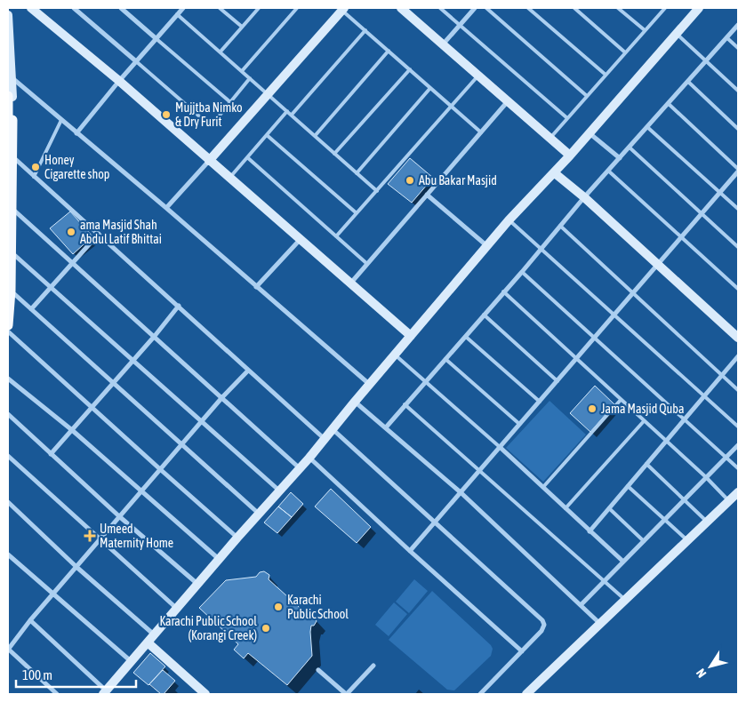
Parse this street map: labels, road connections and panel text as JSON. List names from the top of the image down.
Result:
{
  "places": {
    "other": [
      "Mujjtba Nimko & Dry Furit",
      "Honey Cigarette shop",
      "Abu Bakar Masjid",
      "ama Masjid Shah Abdul Latif Bhittai",
      "Jama Masjid Quba",
      "Karachi Public School",
      "Karachi Public School (Korangi Creek)"
    ],
    "health": ["Umeed Maternity Home"]
  },
  "scale_bar": "100 m",
  "north": "bottom left"
}
